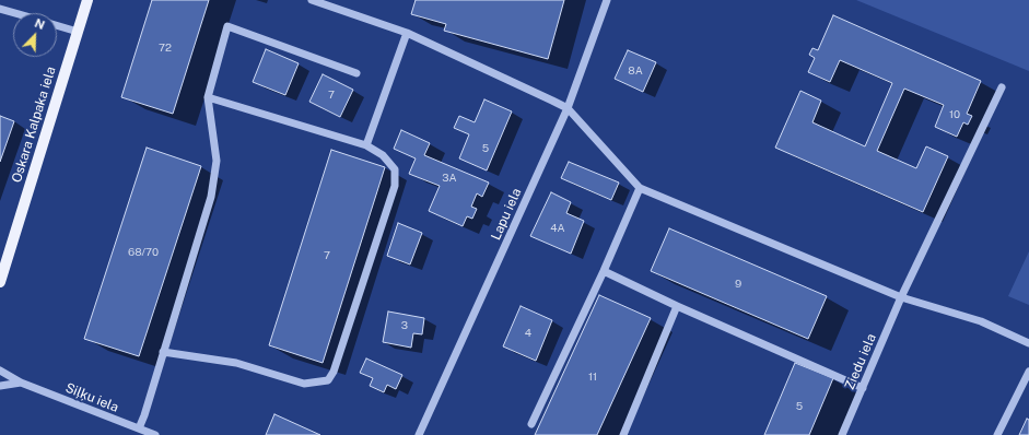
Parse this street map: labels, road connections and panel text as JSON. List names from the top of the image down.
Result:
{
  "streets": {
    "main road": ["Oskara Kalpaka iela"],
    "street": ["Lapu iela", "Ziedu iela", "Siļķu iela"]
  },
  "house_numbers": [
    "72",
    "8A",
    "7",
    "10",
    "5",
    "3A",
    "4A",
    "68/70",
    "7",
    "9",
    "3",
    "4",
    "11",
    "5"
  ],
  "north": "top right"
}
